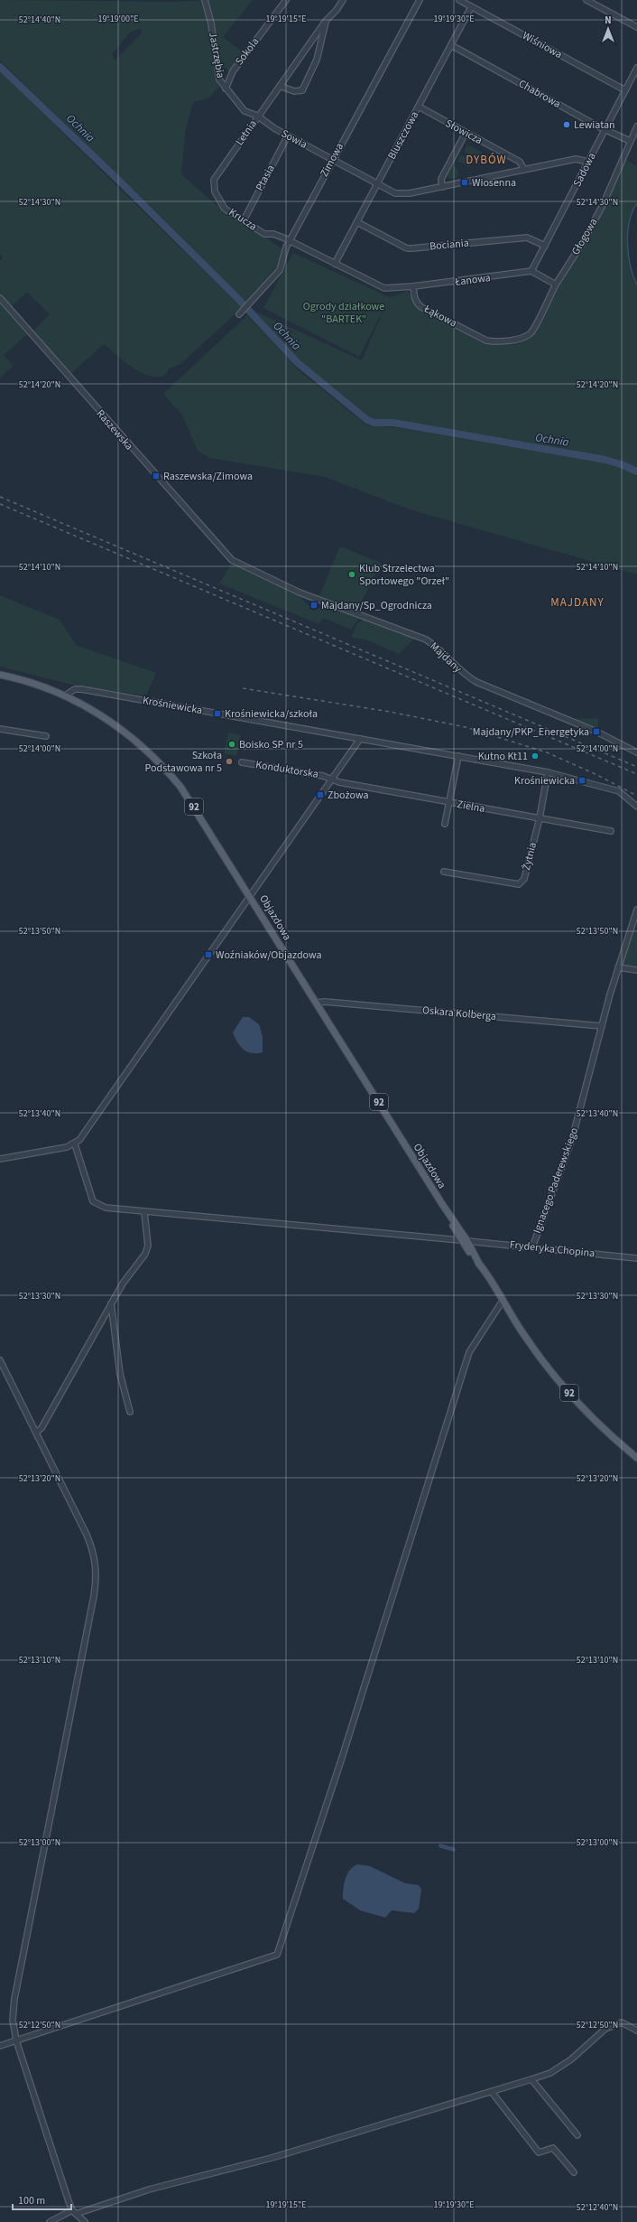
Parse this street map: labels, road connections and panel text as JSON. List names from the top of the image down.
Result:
{
  "streets": {
    "main road": ["92", "Objazdowa"],
    "street": [
      "Wiśniowa",
      "Sokola",
      "Jastrzębia",
      "Chabrowa",
      "Słowicza",
      "Letnia",
      "Bluszczowa",
      "Sowia",
      "Zimowa",
      "Sadowa",
      "Ptasia",
      "Krucza",
      "Głogowa",
      "Bociania",
      "Łanowa",
      "Łąkowa",
      "Raszewska",
      "Majdany",
      "Krośniewicka",
      "Konduktorska",
      "Zielna",
      "Żytnia",
      "Oskara Kolberga",
      "Ignacego Paderewskiego",
      "Fryderyka Chopina"
    ]
  },
  "crossings": [
    ["Wiśniowa", "Bluszczowa"],
    ["Wiśniowa", "Sadowa"],
    ["Sokola", "Jastrzębia"],
    ["Jastrzębia", "Letnia"],
    ["Jastrzębia", "Sowia"],
    ["Chabrowa", "Bluszczowa"],
    ["Chabrowa", "Sadowa"],
    ["Chabrowa", "Głogowa"],
    ["Słowicza", "Bluszczowa"],
    ["Letnia", "Sowia"],
    ["Letnia", "Krucza"],
    ["Bluszczowa", "Bociania"],
    ["Sowia", "Zimowa"],
    ["Sowia", "Ptasia"],
    ["Zimowa", "Krucza"],
    ["Sadowa", "Bociania"],
    ["Sadowa", "Łanowa"],
    ["Ptasia", "Krucza"],
    ["Głogowa", "Łąkowa"],
    ["Łanowa", "Łąkowa"],
    ["Raszewska", "Majdany"],
    ["Krośniewicka", "92"],
    ["Krośniewicka", "Żytnia"],
    ["Krośniewicka", "Objazdowa"],
    ["Konduktorska", "Zielna"],
    ["92", "Objazdowa"],
    ["Zielna", "Żytnia"],
    ["Objazdowa", "Oskara Kolberga"],
    ["Objazdowa", "Fryderyka Chopina"],
    ["Oskara Kolberga", "Ignacego Paderewskiego"],
    ["Ignacego Paderewskiego", "Fryderyka Chopina"]
  ],
  "districts": ["DYBÓW", "MAJDANY"],
  "water": ["Ochnia"],
  "parks": ["Ogrody działkowe \"BARTEK\""],
  "places": {
    "other": [
      "Lewiatan",
      "Klub Strzelectwa Sportowego \"Orzeł\"",
      "Boisko SP nr 5",
      "Kutno Kt11",
      "Szkoła Podstawowa nr 5"
    ],
    "transit": [
      "Wiosenna",
      "Raszewska/Zimowa",
      "Majdany/Sp_Ogrodnicza",
      "Krośniewicka/szkoła",
      "Majdany/PKP_Energetyka",
      "Krośniewicka",
      "Zbożowa",
      "Woźniaków/Objazdowa"
    ]
  },
  "scale_bar": "100 m",
  "north": "top",
  "coordinates": [
    "19°19'00\"E",
    "19°19'15\"E",
    "19°19'30\"E",
    "52°14'40\"N",
    "52°14'30\"N",
    "52°14'20\"N",
    "52°14'10\"N",
    "52°14'00\"N",
    "52°13'50\"N",
    "52°13'40\"N",
    "52°13'30\"N",
    "52°13'20\"N",
    "52°13'10\"N",
    "52°13'00\"N",
    "52°12'50\"N",
    "52°12'40\"N"
  ]
}
